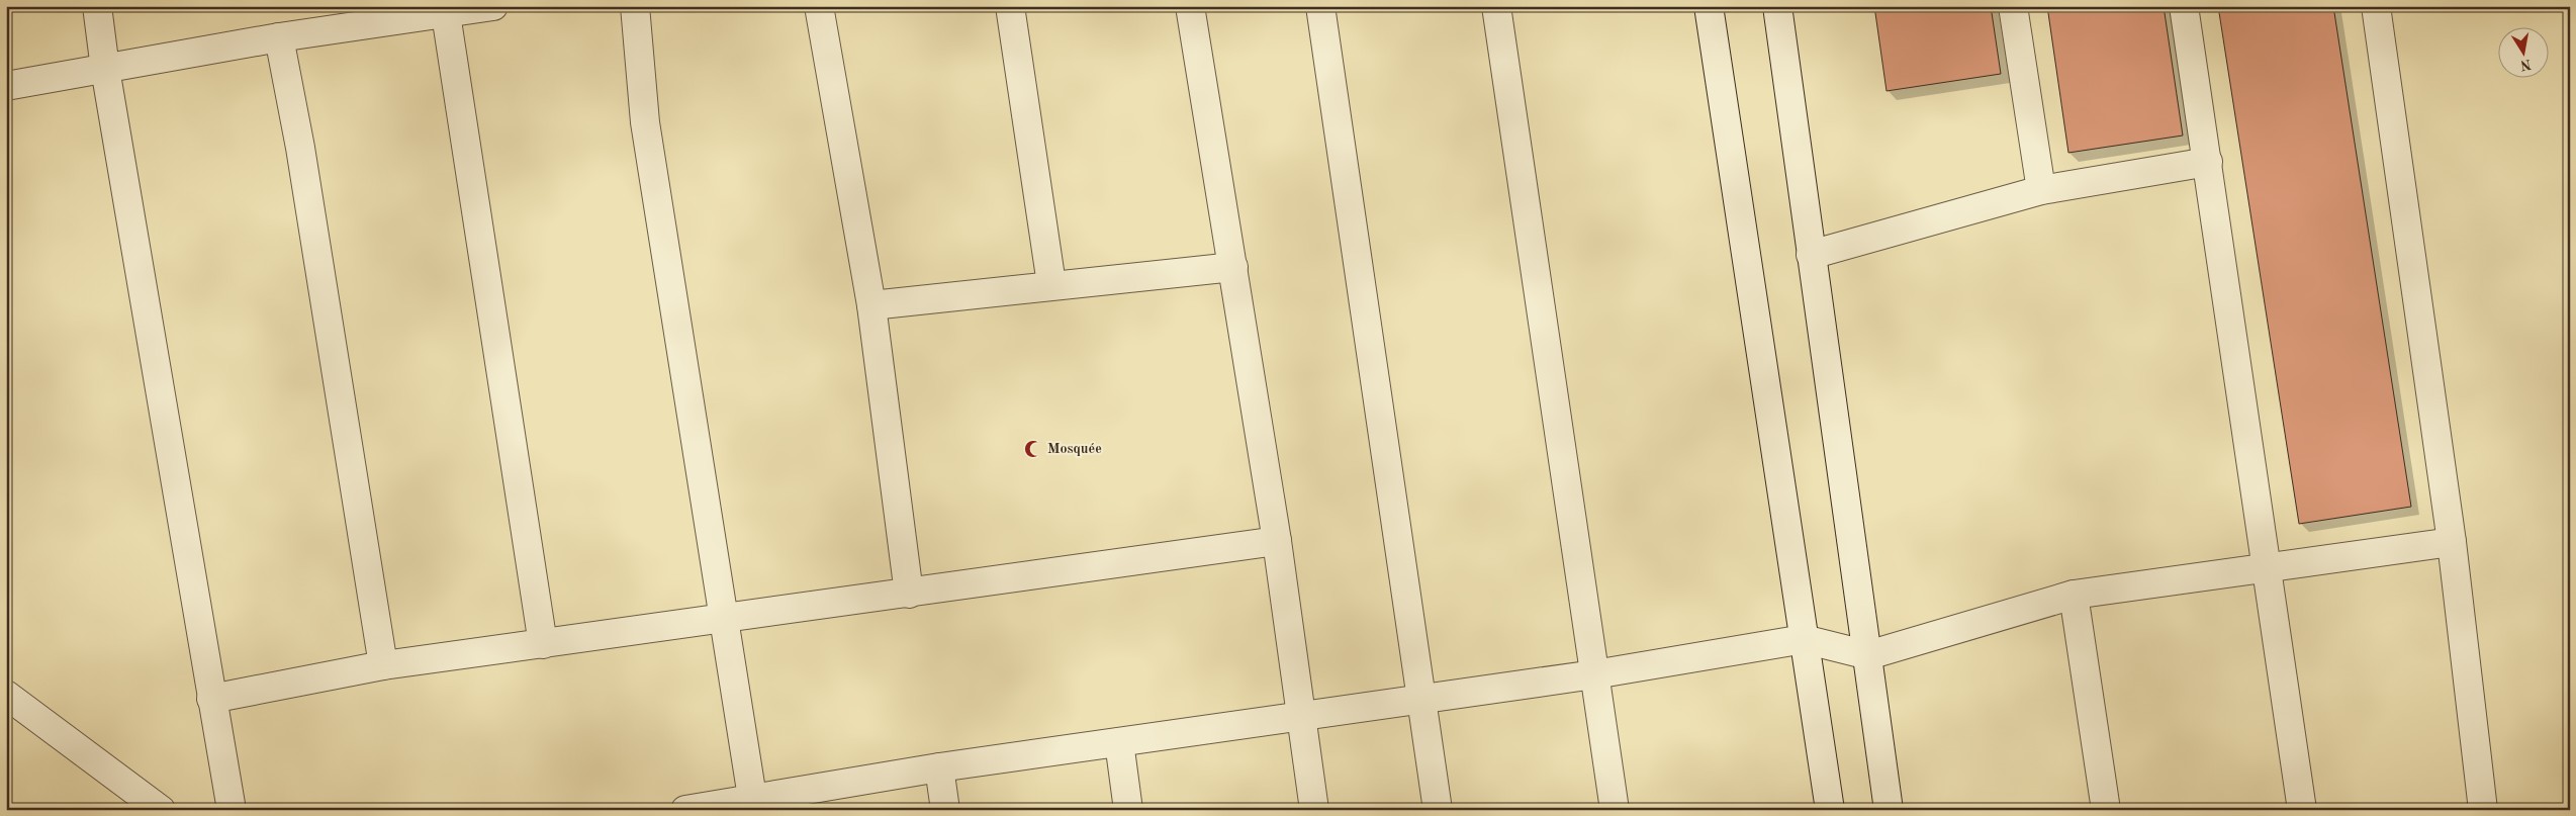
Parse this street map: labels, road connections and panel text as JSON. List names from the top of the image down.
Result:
{
  "places": {
    "mosque": ["Mosquée"]
  },
  "north": "bottom"
}
